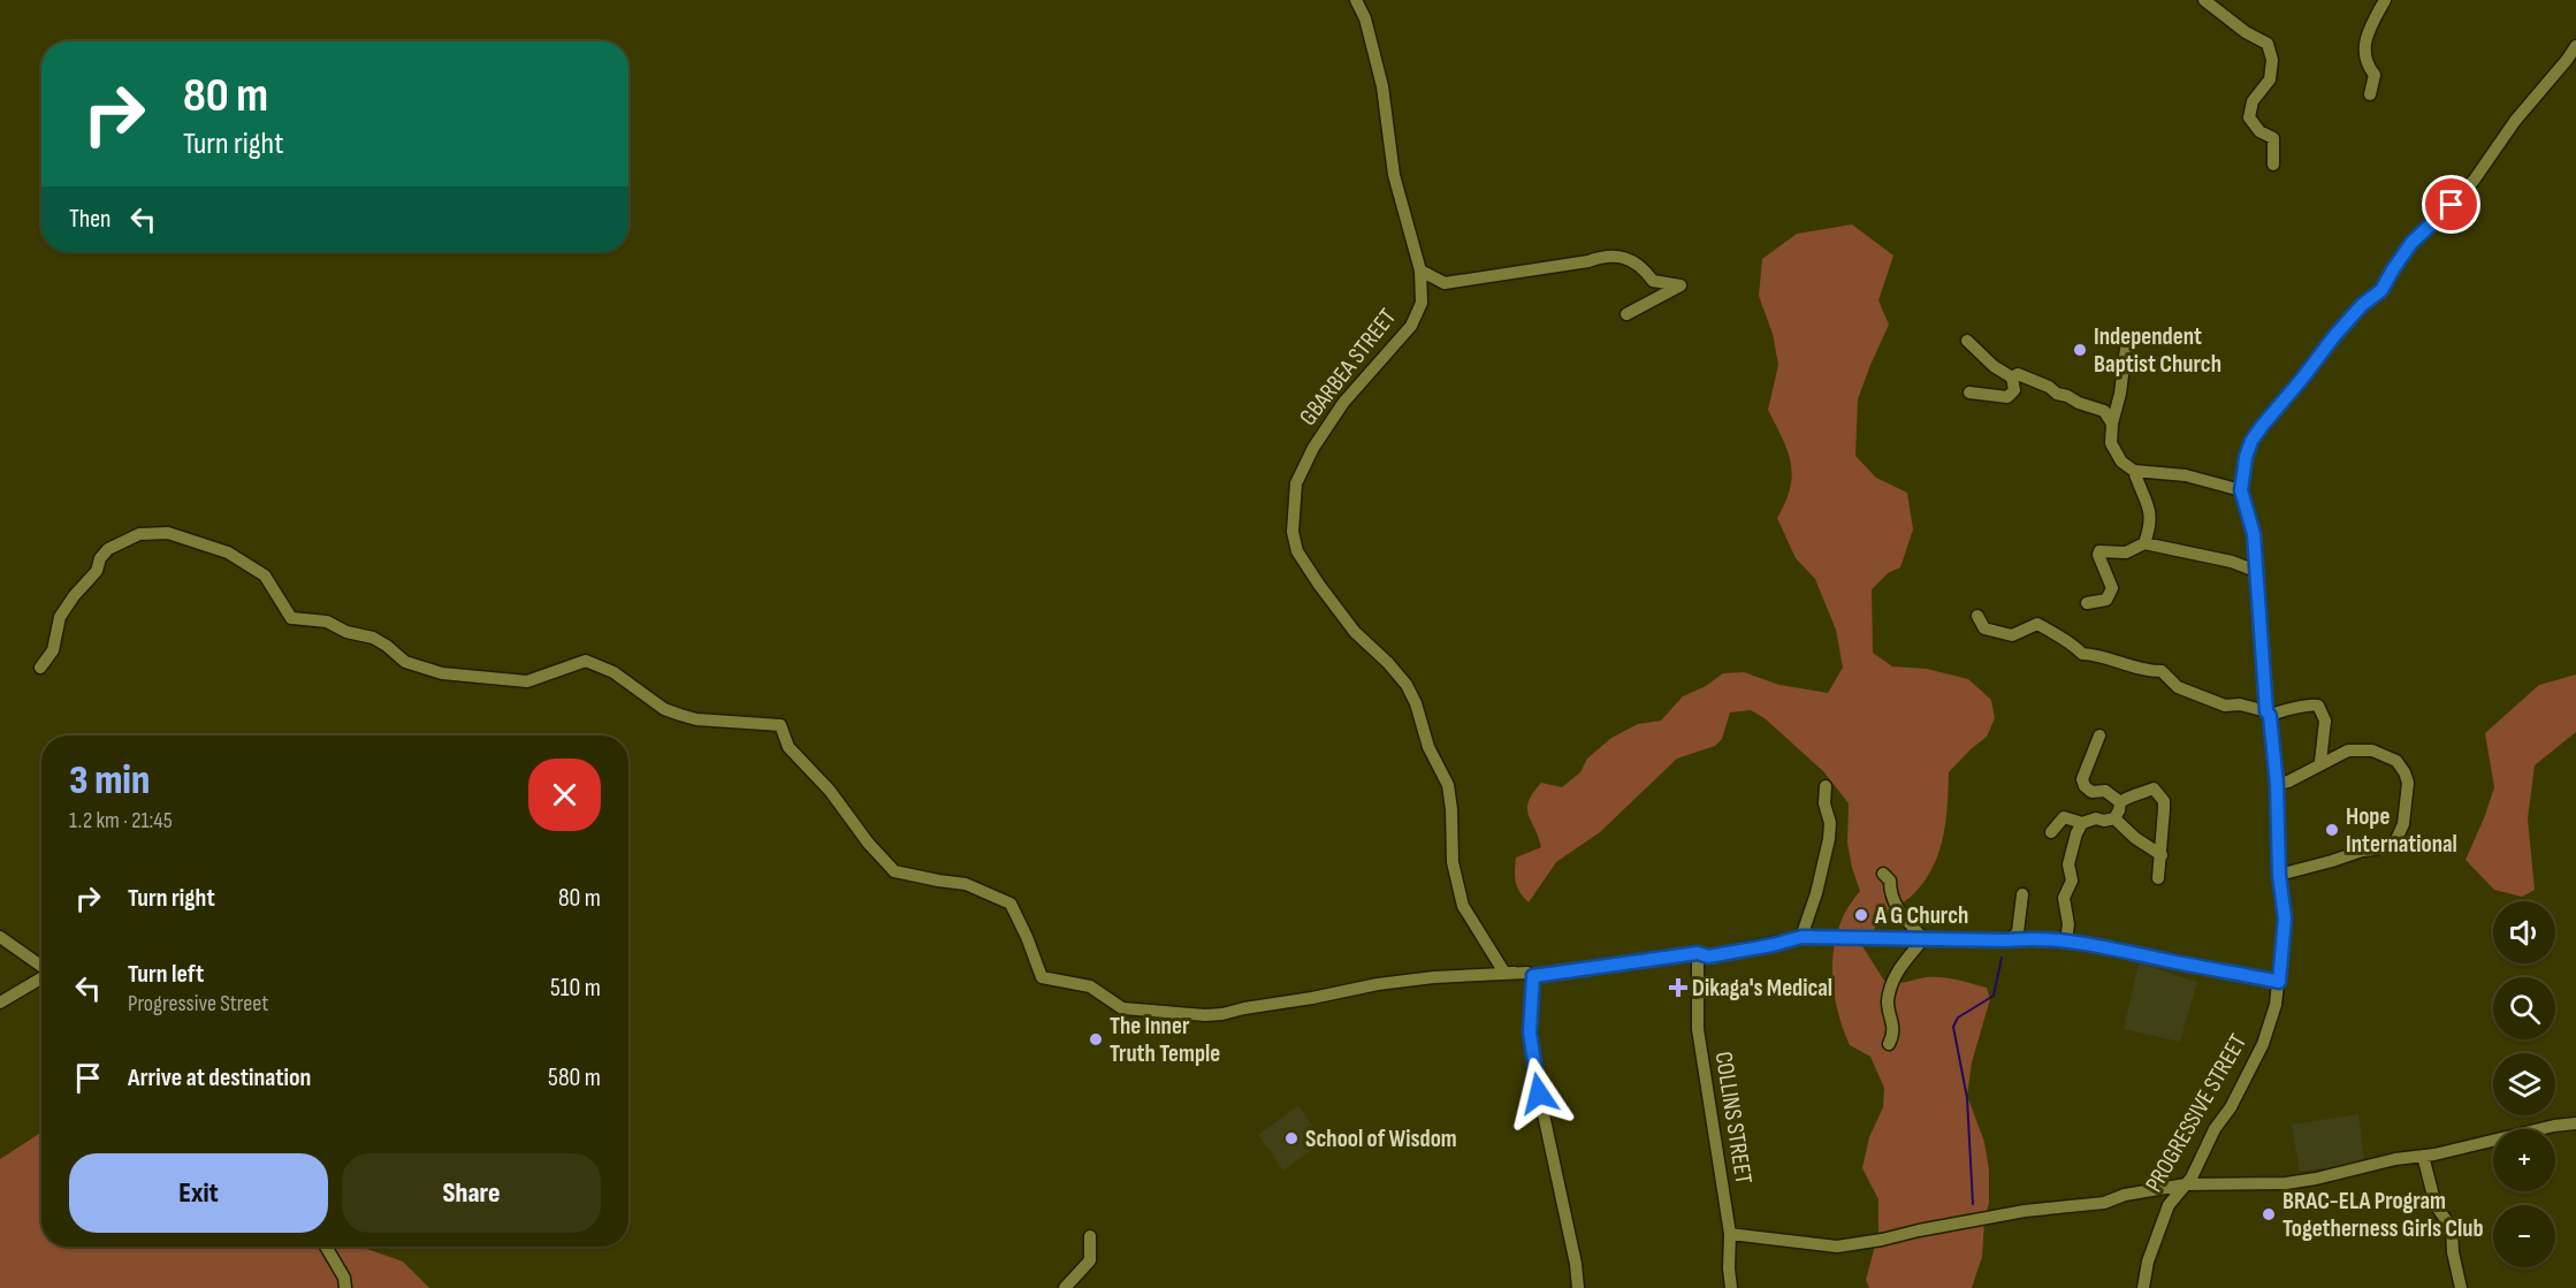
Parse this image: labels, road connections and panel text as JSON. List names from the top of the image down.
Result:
{
  "streets": {
    "street": ["GBARBEA STREET", "PROGRESSIVE STREET", "COLLINS STREET"]
  },
  "places": {
    "other": [
      "Independent Baptist Church",
      "Hope International",
      "A G Church",
      "The Inner Truth Temple",
      "School of Wisdom",
      "BRAC-ELA Program Togetherness Girls Club"
    ],
    "health": ["Dikaga's Medical"]
  },
  "page": {
    "turn": ["80 m", "Turn right"],
    "then": "Then",
    "heading": ["3 min", "1.2 km · 21:45"],
    "list": [
      {
        "name": "Turn right",
        "value": "80 m"
      },
      {
        "name": "Turn left",
        "note": "Progressive Street",
        "value": "510 m"
      },
      {
        "name": "Arrive at destination",
        "value": "580 m"
      }
    ],
    "map_buttons": ["+", "−"],
    "buttons": ["Exit", "Share"]
  }
}
